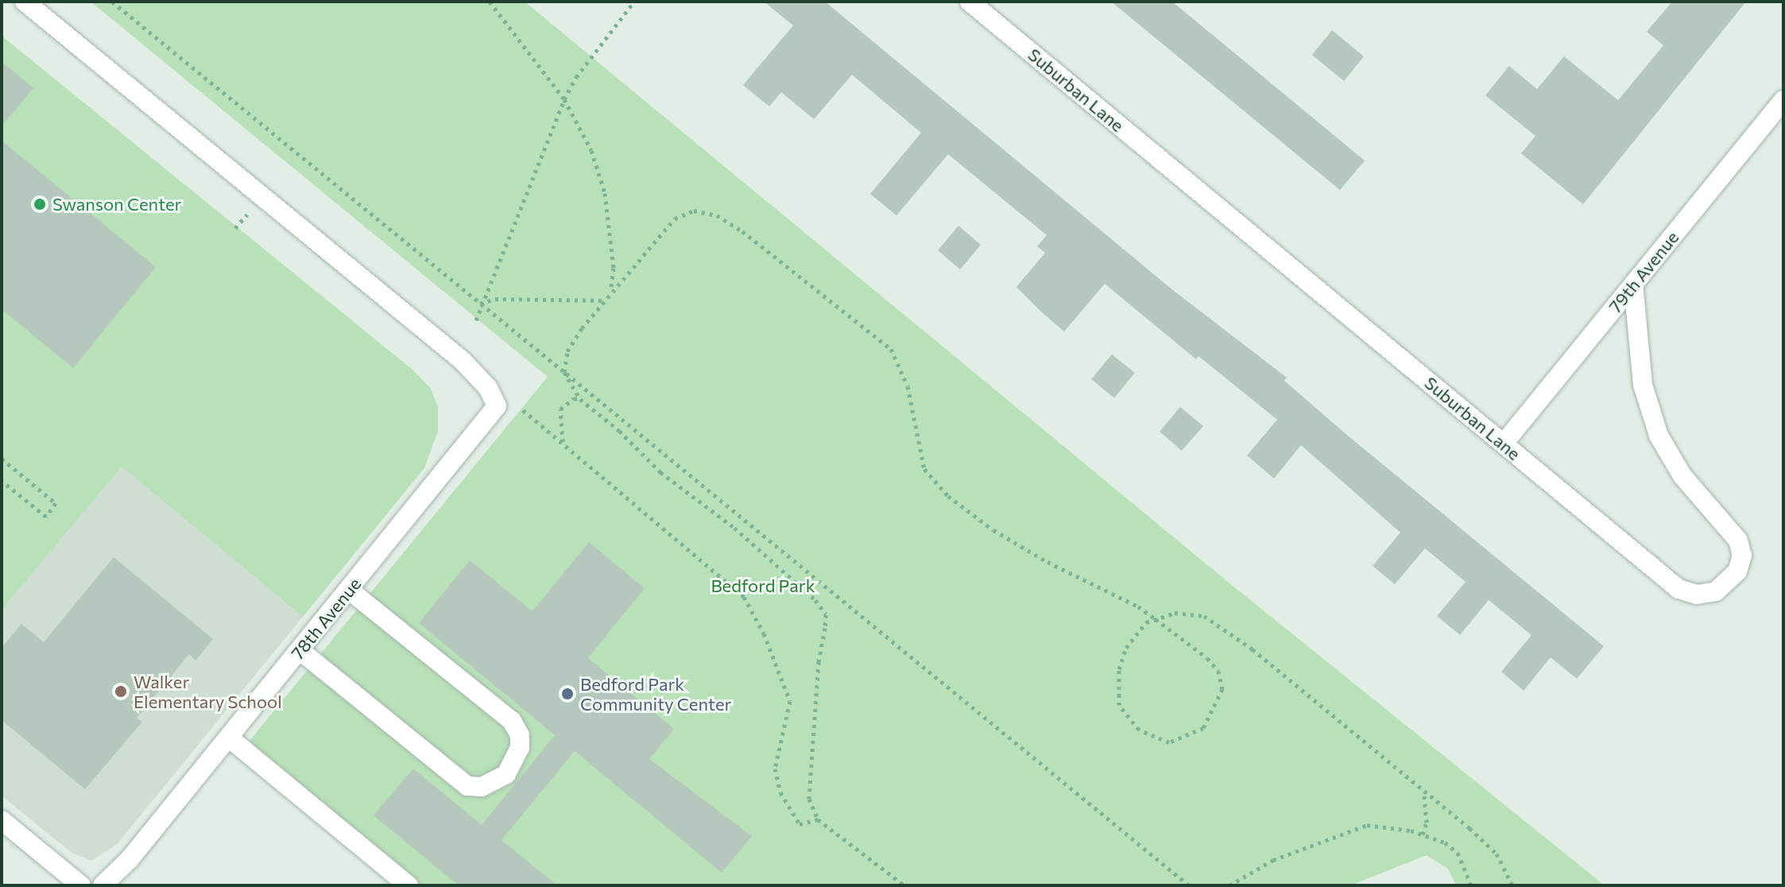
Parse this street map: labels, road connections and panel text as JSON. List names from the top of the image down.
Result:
{
  "streets": {
    "street": ["Suburban Lane", "79th Avenue", "78th Avenue"]
  },
  "crossings": [
    ["Suburban Lane", "79th Avenue"]
  ],
  "parks": ["Bedford Park"],
  "places": ["Swanson Center", "Walker Elementary School", "Bedford Park Community Center"]
}
